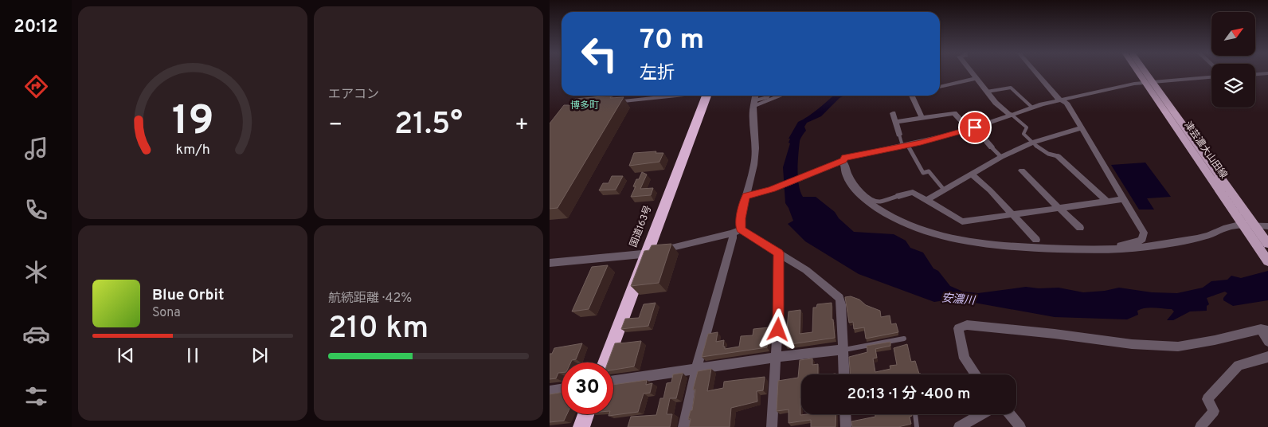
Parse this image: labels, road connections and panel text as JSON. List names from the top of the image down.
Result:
{
  "streets": {
    "highway": ["国道163号"],
    "main road": ["津芸濃大山田線"]
  },
  "districts": ["博多町"],
  "water": ["安濃川"],
  "north": "top right",
  "page": {
    "tabs": "20:12",
    "tile": [
      "エアコン",
      ["航続距離 · 42%", "210 km"]
    ],
    "turn": ["70 m", "左折"],
    "heat": ["−", "21.5°", "+"],
    "song": ["Blue Orbit", "Sona"],
    "limit": "30",
    "trip": "20:13 · 1 分 · 400 m",
    "gauge": ["19", "km/h"]
  }
}
